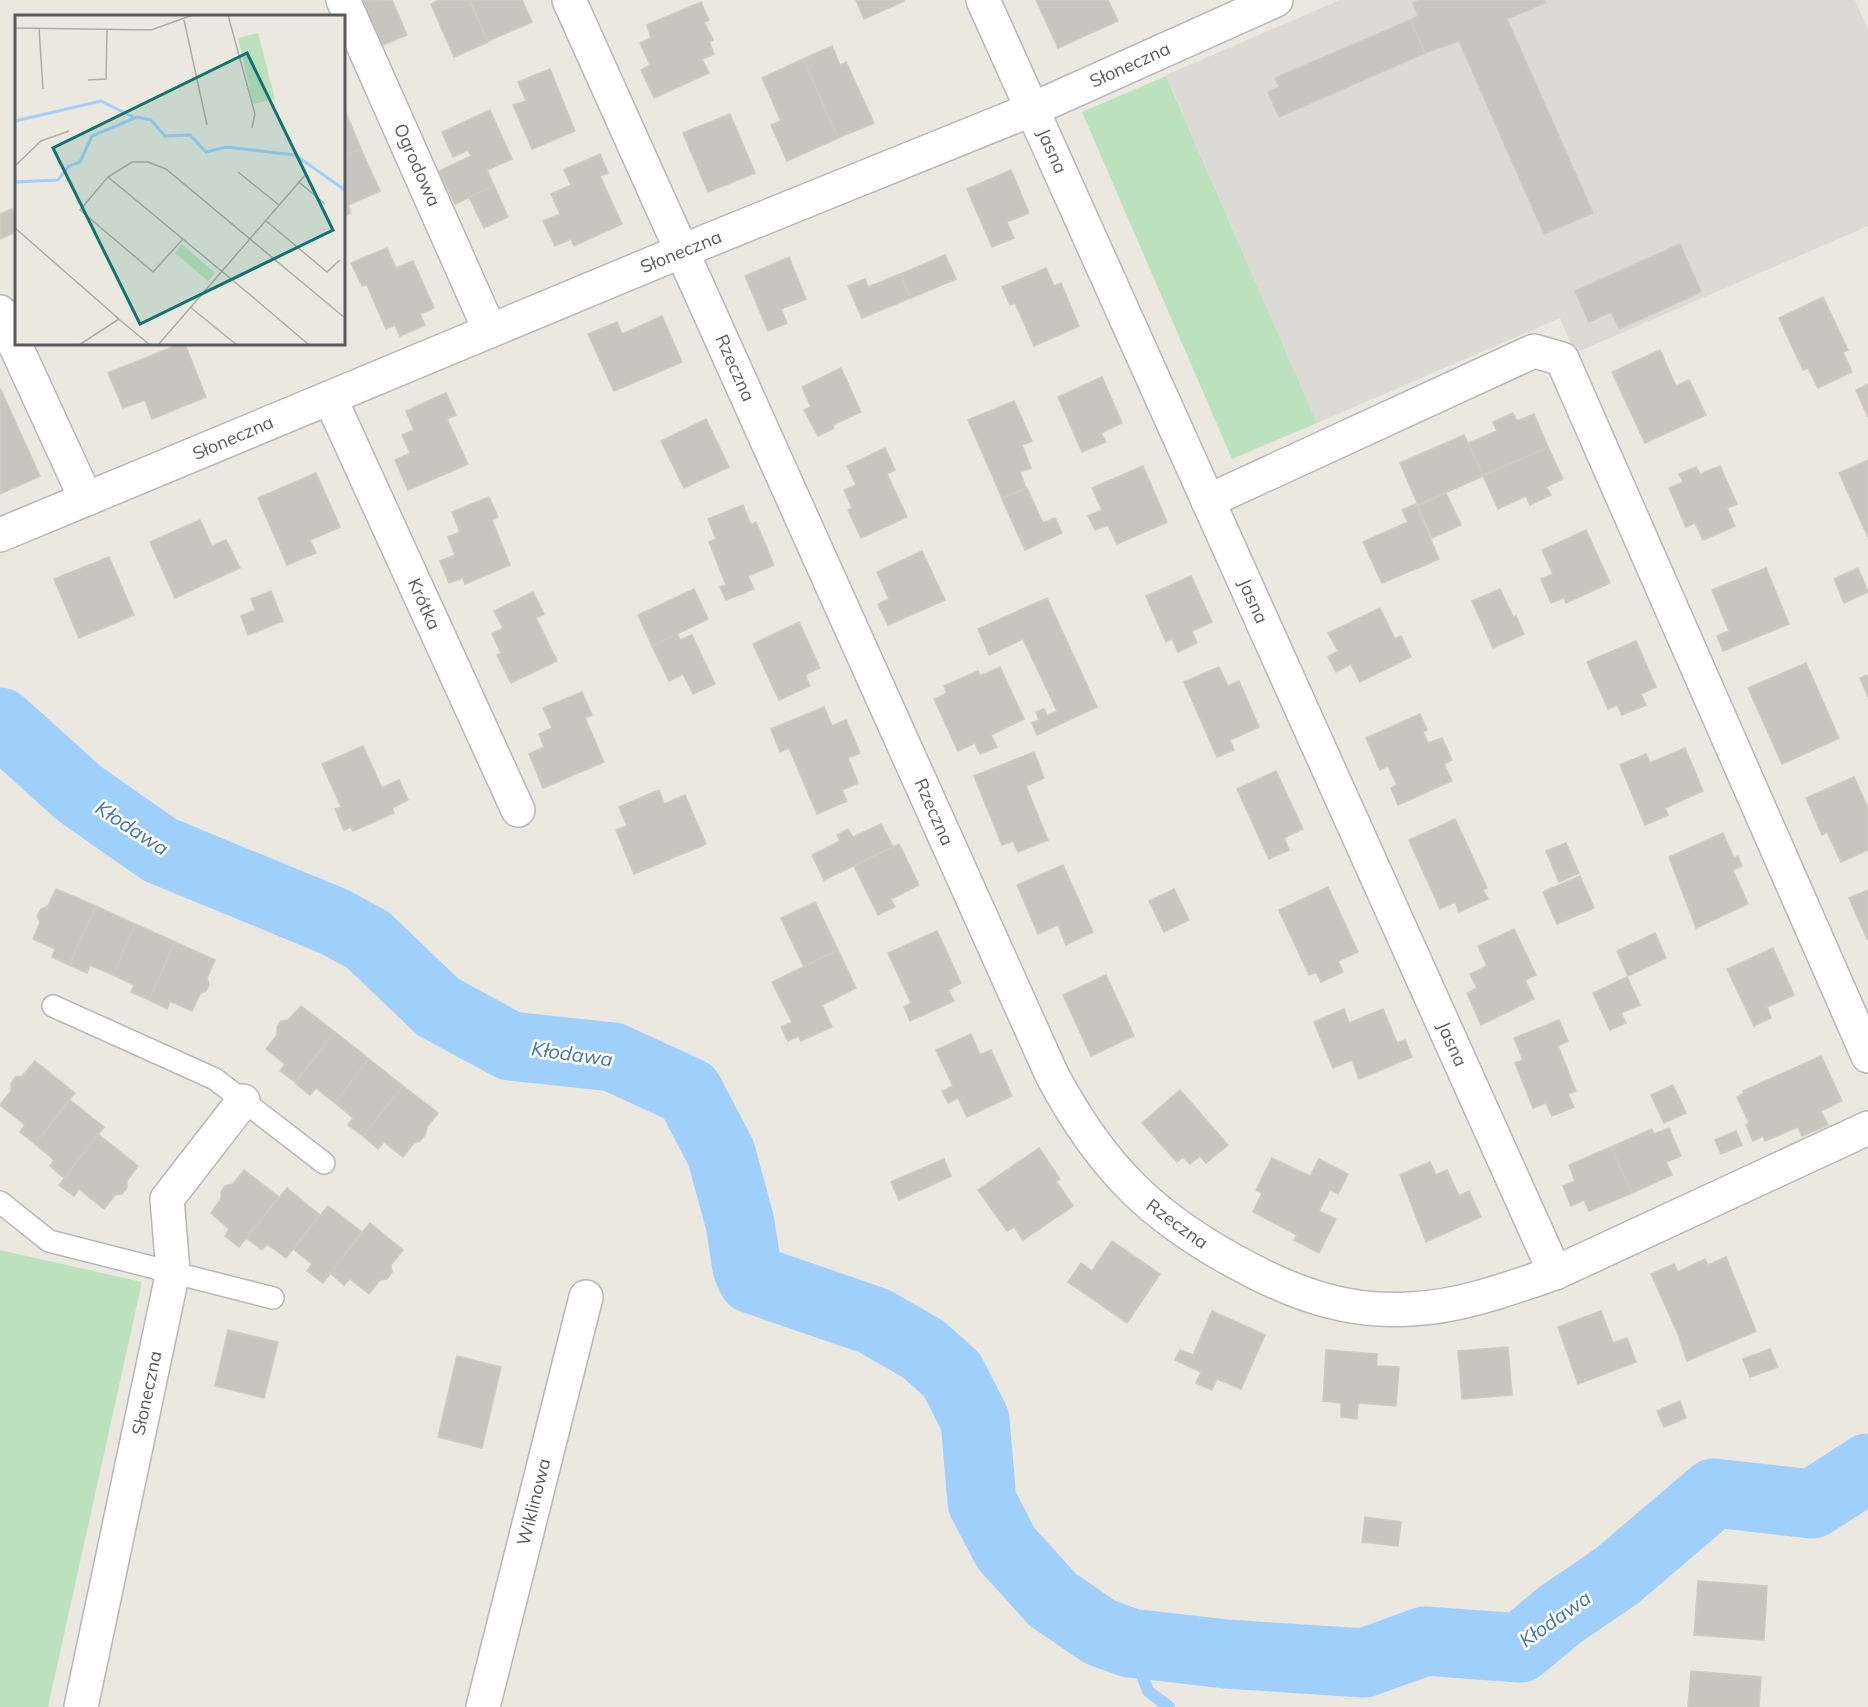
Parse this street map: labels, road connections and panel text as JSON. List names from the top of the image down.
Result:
{
  "streets": {
    "street": [
      "Słoneczna",
      "Jasna",
      "Ogrodowa",
      "Rzeczna",
      "Krótka",
      "Wiklinowa"
    ]
  },
  "crossings": [
    ["Słoneczna", "Jasna"],
    ["Słoneczna", "Ogrodowa"],
    ["Słoneczna", "Rzeczna"],
    ["Słoneczna", "Krótka"],
    ["Jasna", "Rzeczna"]
  ],
  "water": ["Kłodawa"]
}
